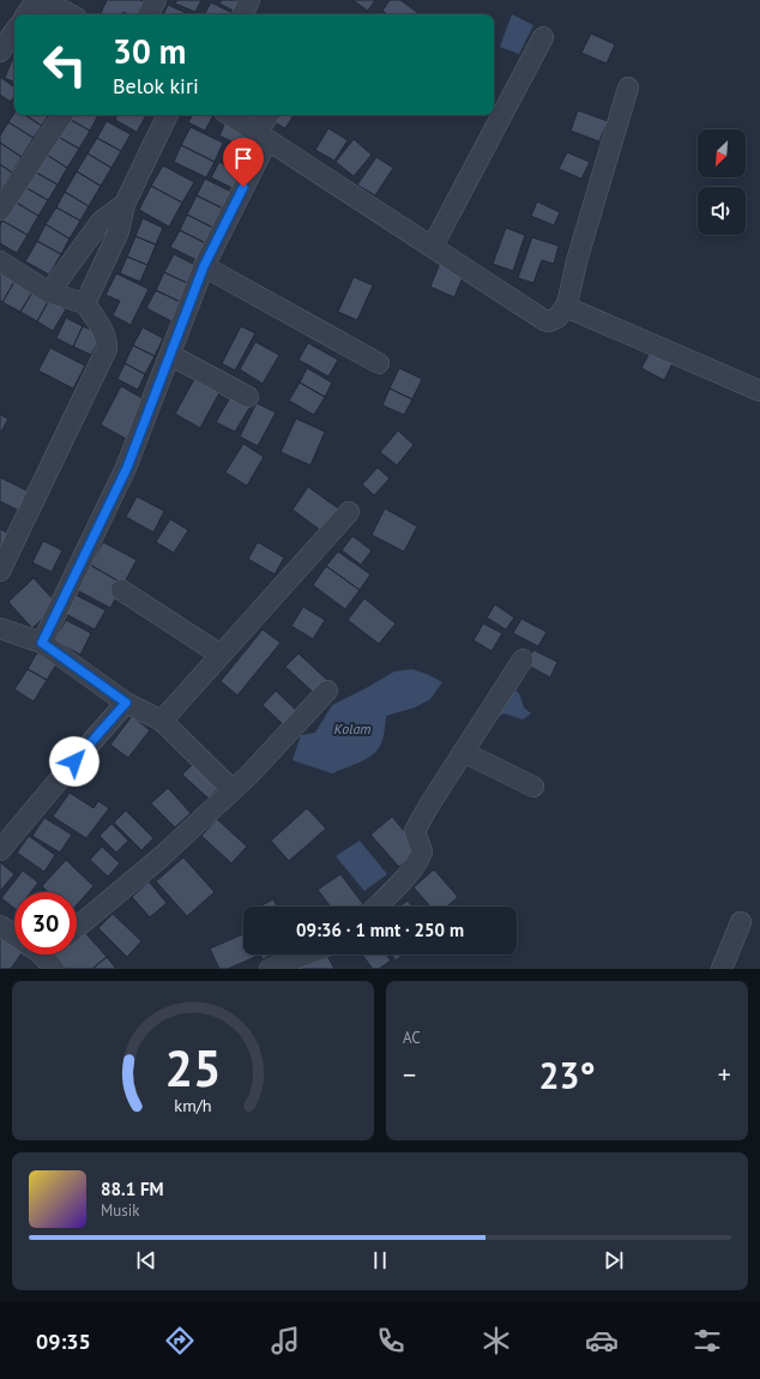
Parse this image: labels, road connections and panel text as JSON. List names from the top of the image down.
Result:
{
  "water": ["Kolam"],
  "north": "bottom left",
  "page": {
    "turn": ["30 m", "Belok kiri"],
    "limit": "30",
    "trip": "09:36 · 1 mnt · 250 m",
    "tile": "AC",
    "heat": ["−", "23°", "+"],
    "song": ["88.1 FM", "Musik"],
    "tabs": "09:35",
    "gauge": ["25", "km/h"]
  }
}
